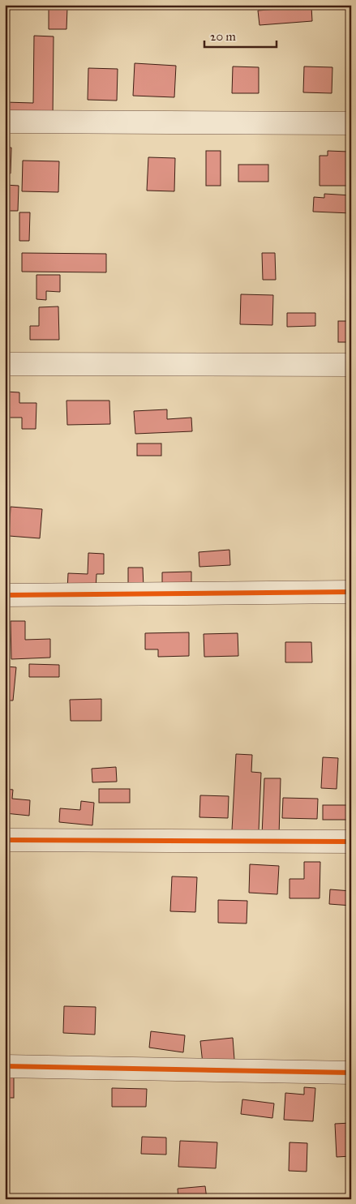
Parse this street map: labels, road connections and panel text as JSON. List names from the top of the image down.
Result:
{
  "scale_bar": "20 m"
}
